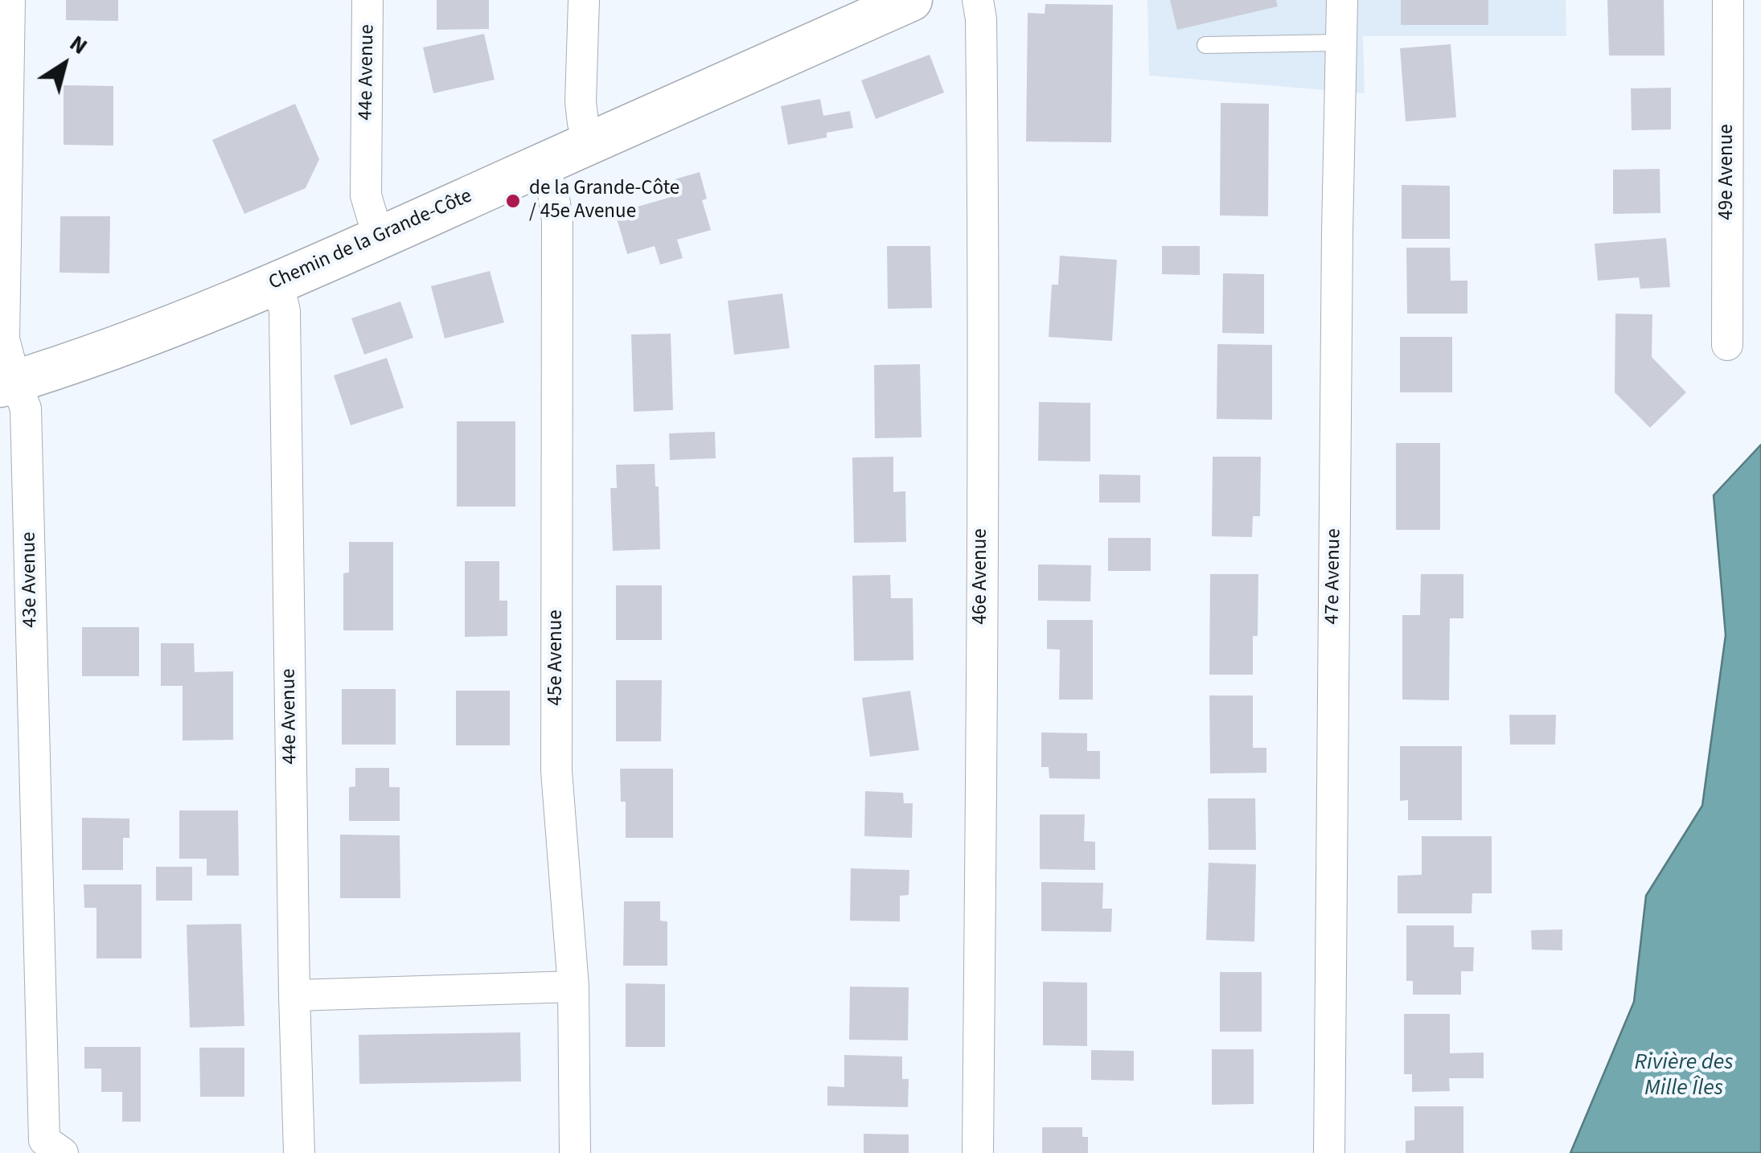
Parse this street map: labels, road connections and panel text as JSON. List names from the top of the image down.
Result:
{
  "streets": {
    "main road": ["Chemin de la Grande-Côte"],
    "street": [
      "44e Avenue",
      "49e Avenue",
      "46e Avenue",
      "47e Avenue",
      "43e Avenue",
      "45e Avenue"
    ]
  },
  "crossings": [
    ["44e Avenue", "Chemin de la Grande-Côte"],
    ["Chemin de la Grande-Côte", "43e Avenue"],
    ["Chemin de la Grande-Côte", "45e Avenue"]
  ],
  "water": ["Rivière des Mille Îles"],
  "places": ["de la Grande-Côte / 45e Avenue"],
  "north": "top right"
}
